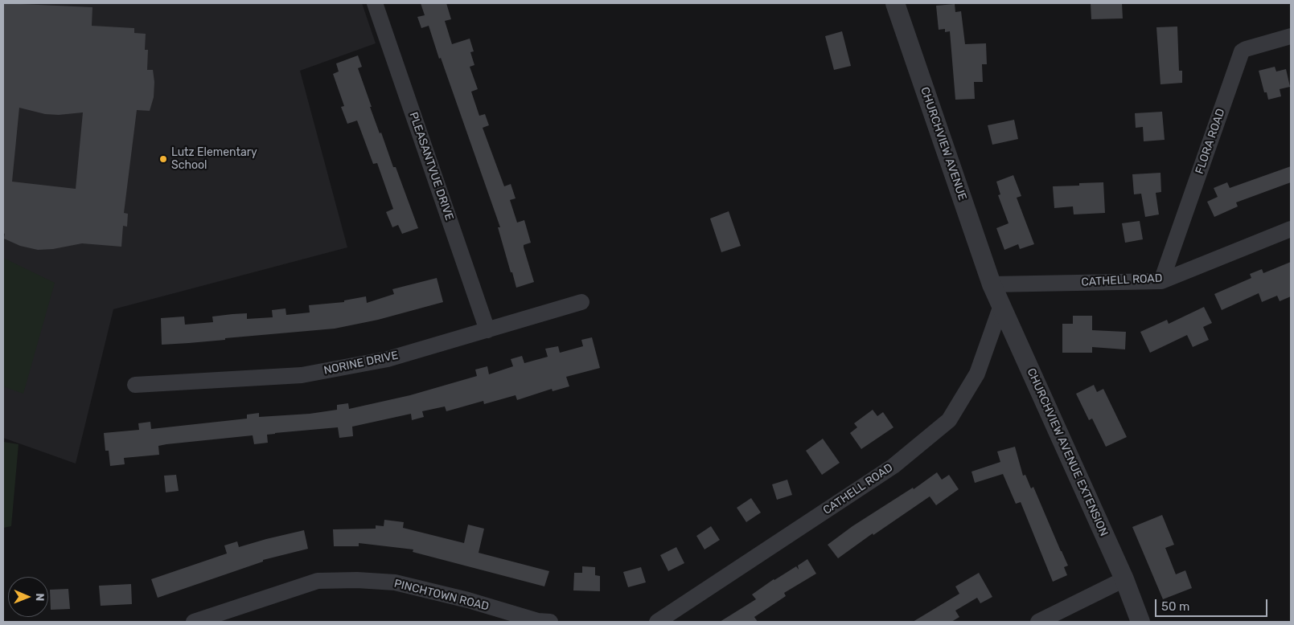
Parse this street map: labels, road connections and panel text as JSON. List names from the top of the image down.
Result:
{
  "streets": {
    "street": [
      "FLORA ROAD",
      "CHURCHVIEW AVENUE",
      "PLEASANTVUE DRIVE",
      "CATHELL ROAD",
      "NORINE DRIVE",
      "CHURCHVIEW AVENUE EXTENSION",
      "PINCHTOWN ROAD"
    ]
  },
  "crossings": [
    ["FLORA ROAD", "CATHELL ROAD"],
    ["CHURCHVIEW AVENUE", "CATHELL ROAD"],
    ["CHURCHVIEW AVENUE", "CHURCHVIEW AVENUE EXTENSION"],
    ["PLEASANTVUE DRIVE", "NORINE DRIVE"],
    ["CATHELL ROAD", "CHURCHVIEW AVENUE EXTENSION"]
  ],
  "places": ["Lutz Elementary School"],
  "scale_bar": "50 m",
  "north": "right"
}
